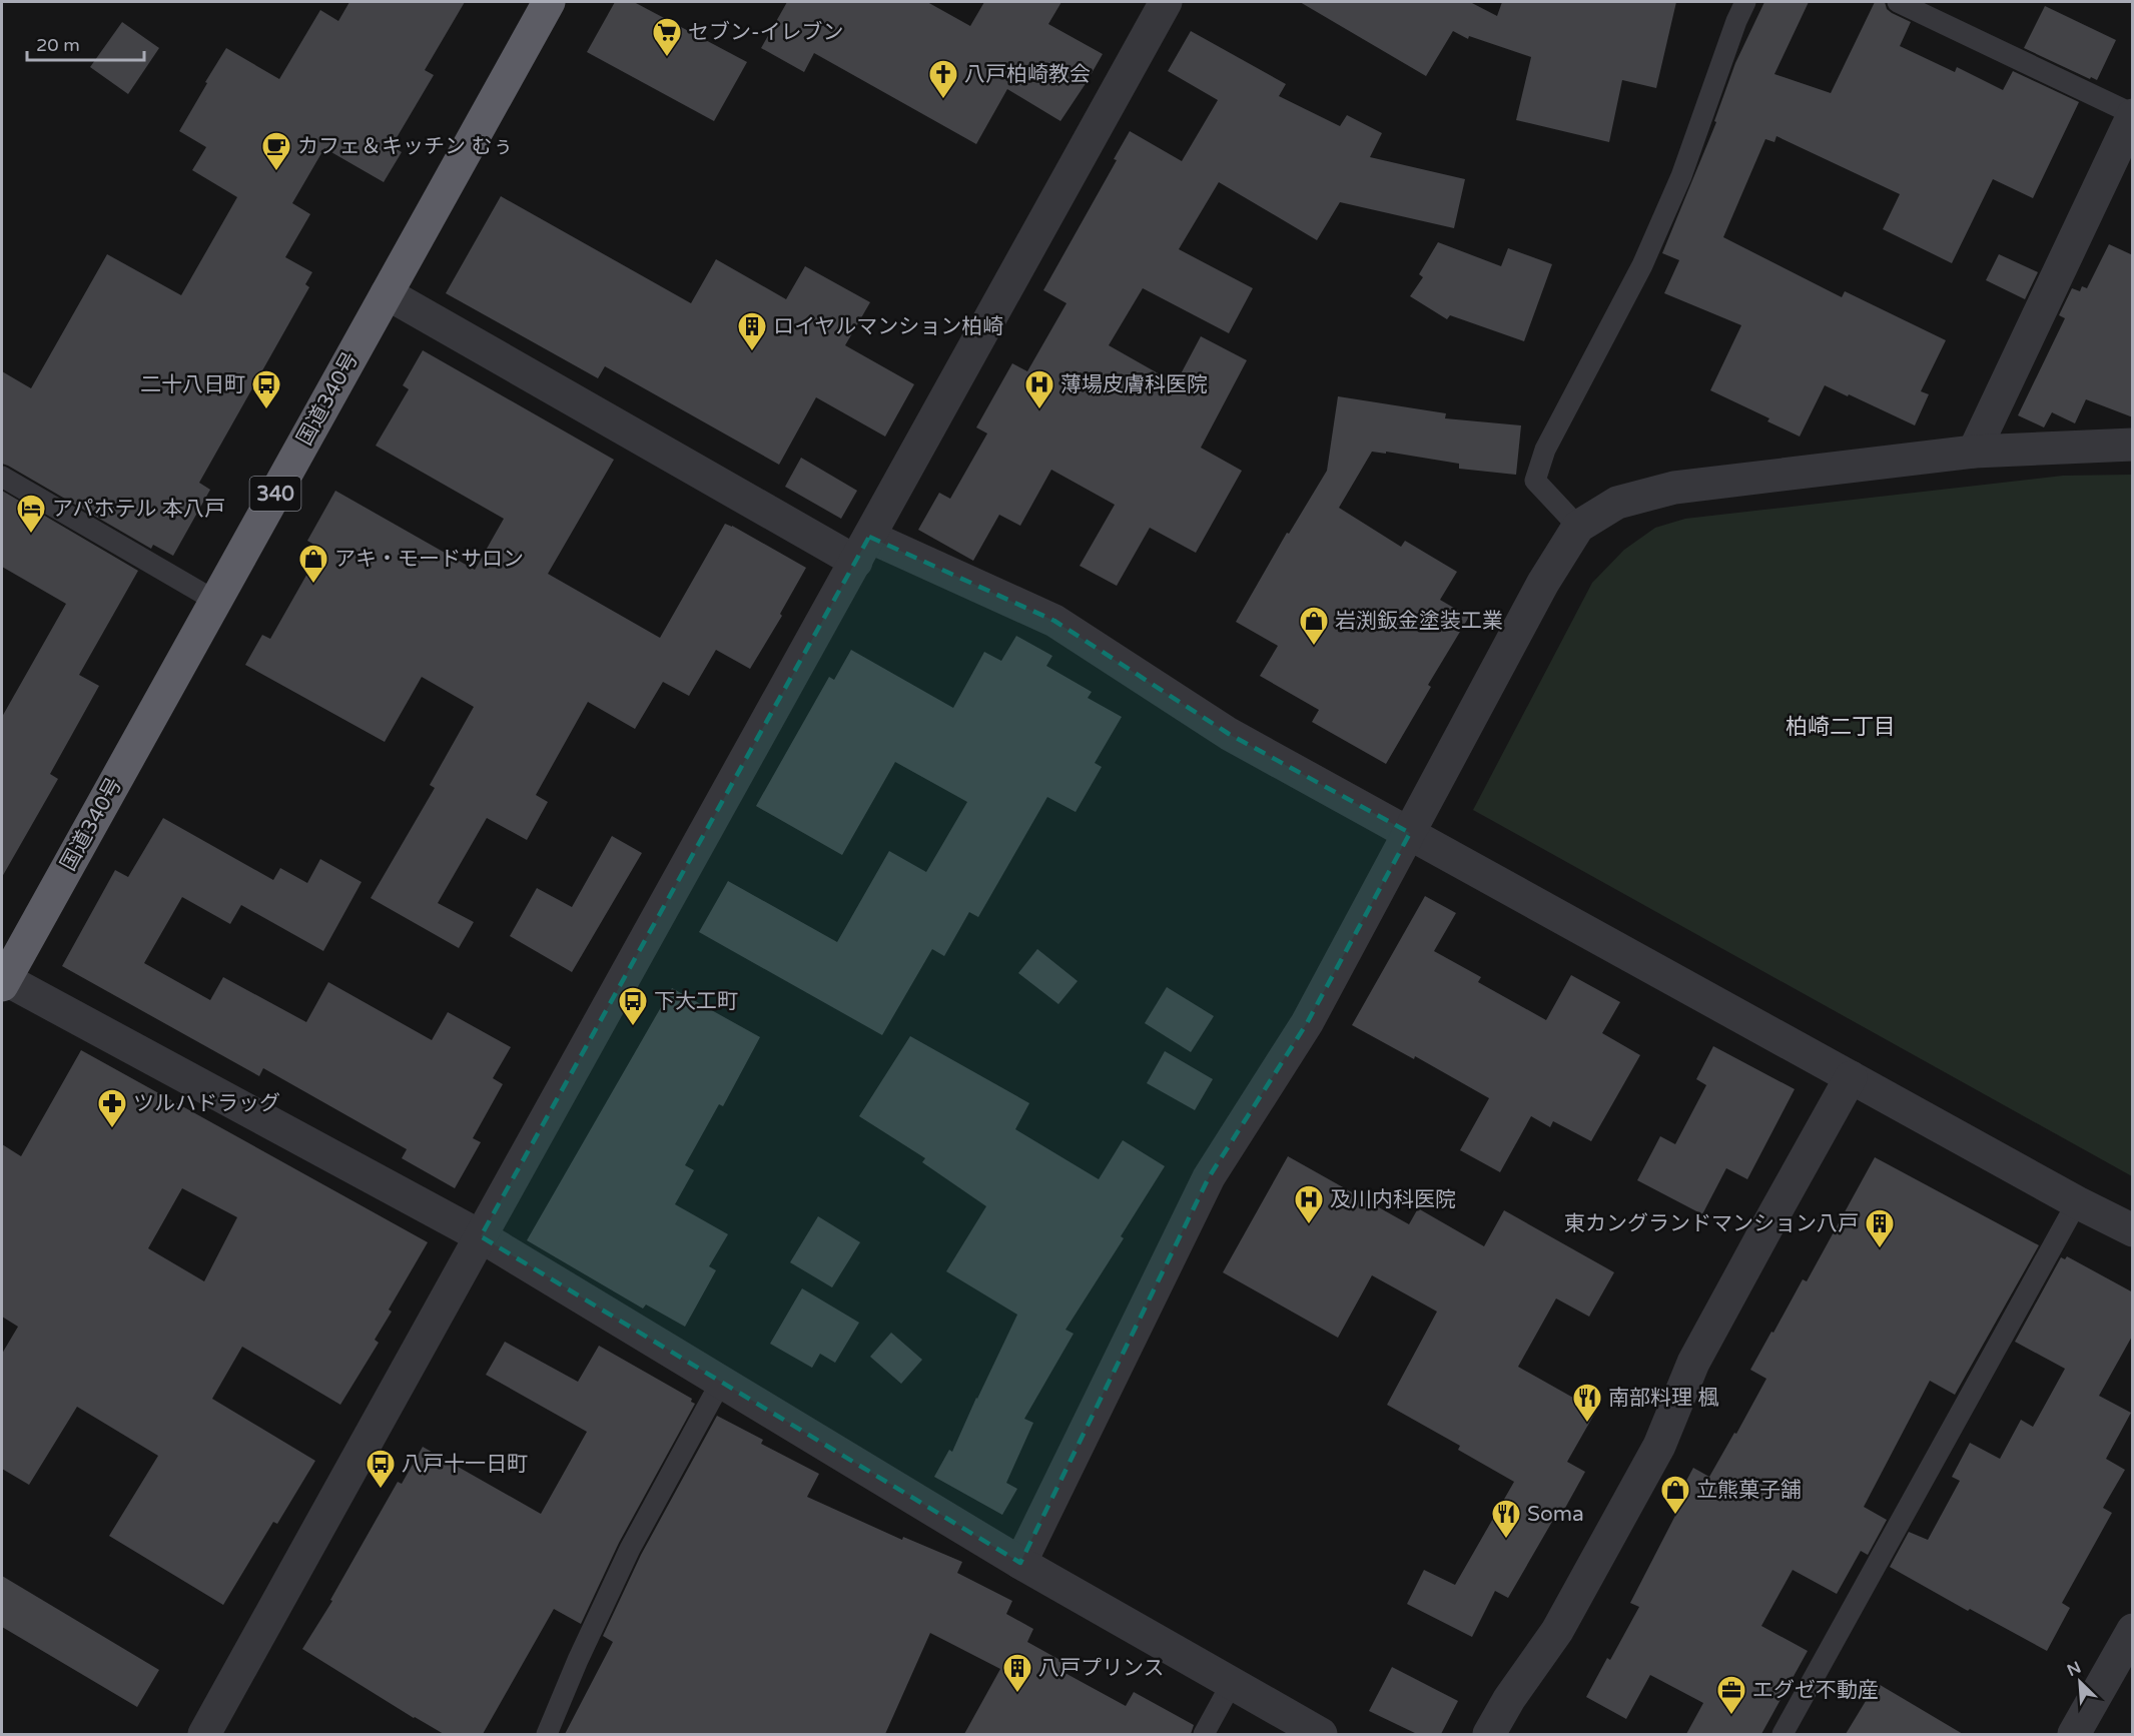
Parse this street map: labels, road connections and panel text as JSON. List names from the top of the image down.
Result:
{
  "streets": {
    "highway": ["国道340号", "340"]
  },
  "districts": ["柏崎二丁目"],
  "places": {
    "supermarket": ["セブン-イレブン"],
    "church": ["八戸柏崎教会"],
    "cafe": ["カフェ＆キッチン むぅ"],
    "building": ["ロイヤルマンション柏崎", "東カングランドマンション八戸", "八戸プリンス"],
    "bus stop": ["二十八日町", "下大工町", "八戸十一日町"],
    "hospital": ["薄場皮膚科医院", "及川内科医院"],
    "hotel": ["アパホテル 本八戸"],
    "shop": ["アキ・モードサロン", "岩渕鈑金塗装工業", "立熊菓子舗"],
    "pharmacy": ["ツルハドラッグ"],
    "restaurant": ["南部料理 楓", "Soma"],
    "office": ["エグゼ不動産"]
  },
  "scale_bar": "20 m",
  "north": "top left"
}
